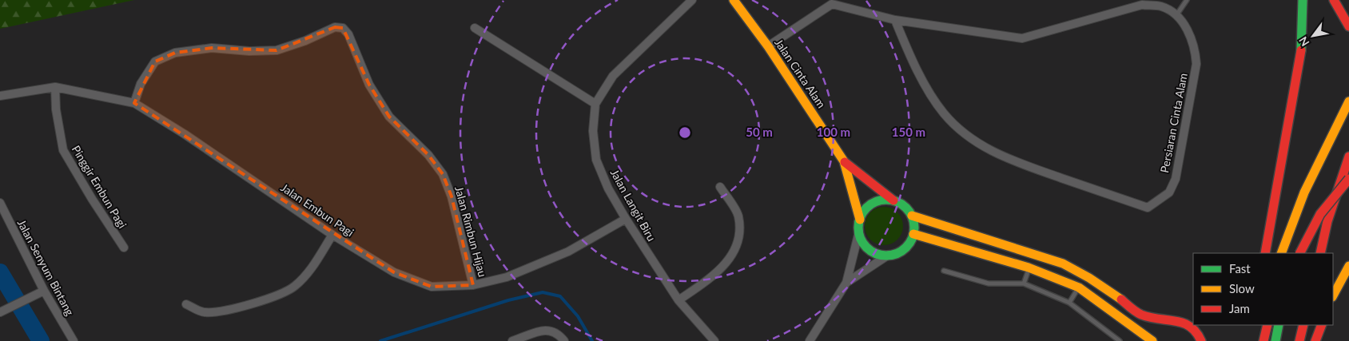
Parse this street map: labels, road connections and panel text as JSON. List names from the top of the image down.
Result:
{
  "streets": {
    "main road": ["Jalan Cinta Alam"],
    "street": [
      "Persiaran Cinta Alam",
      "Pinggir Embun Pagi",
      "Jalan Langit Biru",
      "Jalan Embun Pagi",
      "Jalan Rimbun Hijau",
      "Jalan Senyum Bintang"
    ]
  },
  "crossings": [
    ["Jalan Cinta Alam", "Persiaran Cinta Alam"],
    ["Pinggir Embun Pagi", "Jalan Embun Pagi"],
    ["Jalan Langit Biru", "Jalan Embun Pagi"],
    ["Jalan Embun Pagi", "Jalan Rimbun Hijau"]
  ],
  "legend": ["Fast", "Slow", "Jam"],
  "north": "bottom left",
  "rings": ["50 m", "100 m", "150 m"]
}
